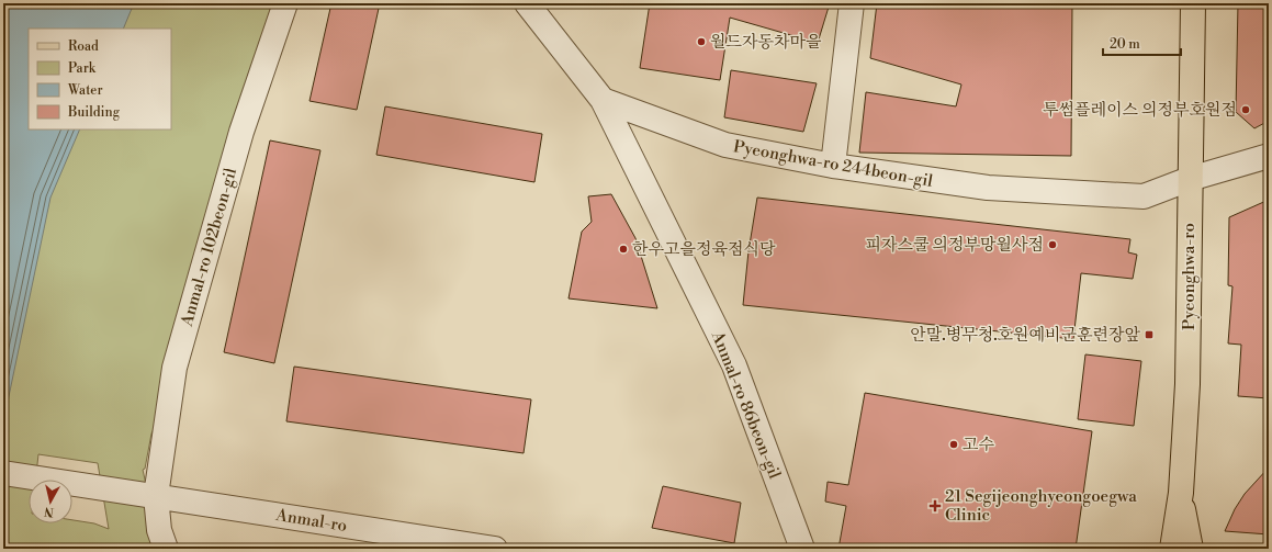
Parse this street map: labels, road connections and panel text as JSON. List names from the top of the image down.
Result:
{
  "streets": {
    "main road": ["Pyeonghwa-ro"],
    "street": [
      "Pyeonghwa-ro 244beon-gil",
      "Anmal-ro 102beon-gil",
      "Anmal-ro 86beon-gil",
      "Anmal-ro"
    ]
  },
  "crossings": [
    ["Pyeonghwa-ro 244beon-gil", "Pyeonghwa-ro"],
    ["Pyeonghwa-ro 244beon-gil", "Anmal-ro 86beon-gil"],
    ["Anmal-ro 102beon-gil", "Anmal-ro"]
  ],
  "places": {
    "other": [
      "월드자동차마을",
      "투썸플레이스 의정부호원점",
      "피자스쿨 의정부망월사점",
      "한우고을정육점식당",
      "고수"
    ],
    "transit": ["안말.병무청.호원예비군훈련장앞"],
    "health": ["21 Segijeonghyeongoegwa Clinic"]
  },
  "legend": [
    "Road",
    "Park",
    "Water",
    "Building"
  ],
  "scale_bar": "20 m",
  "north": "bottom"
}
